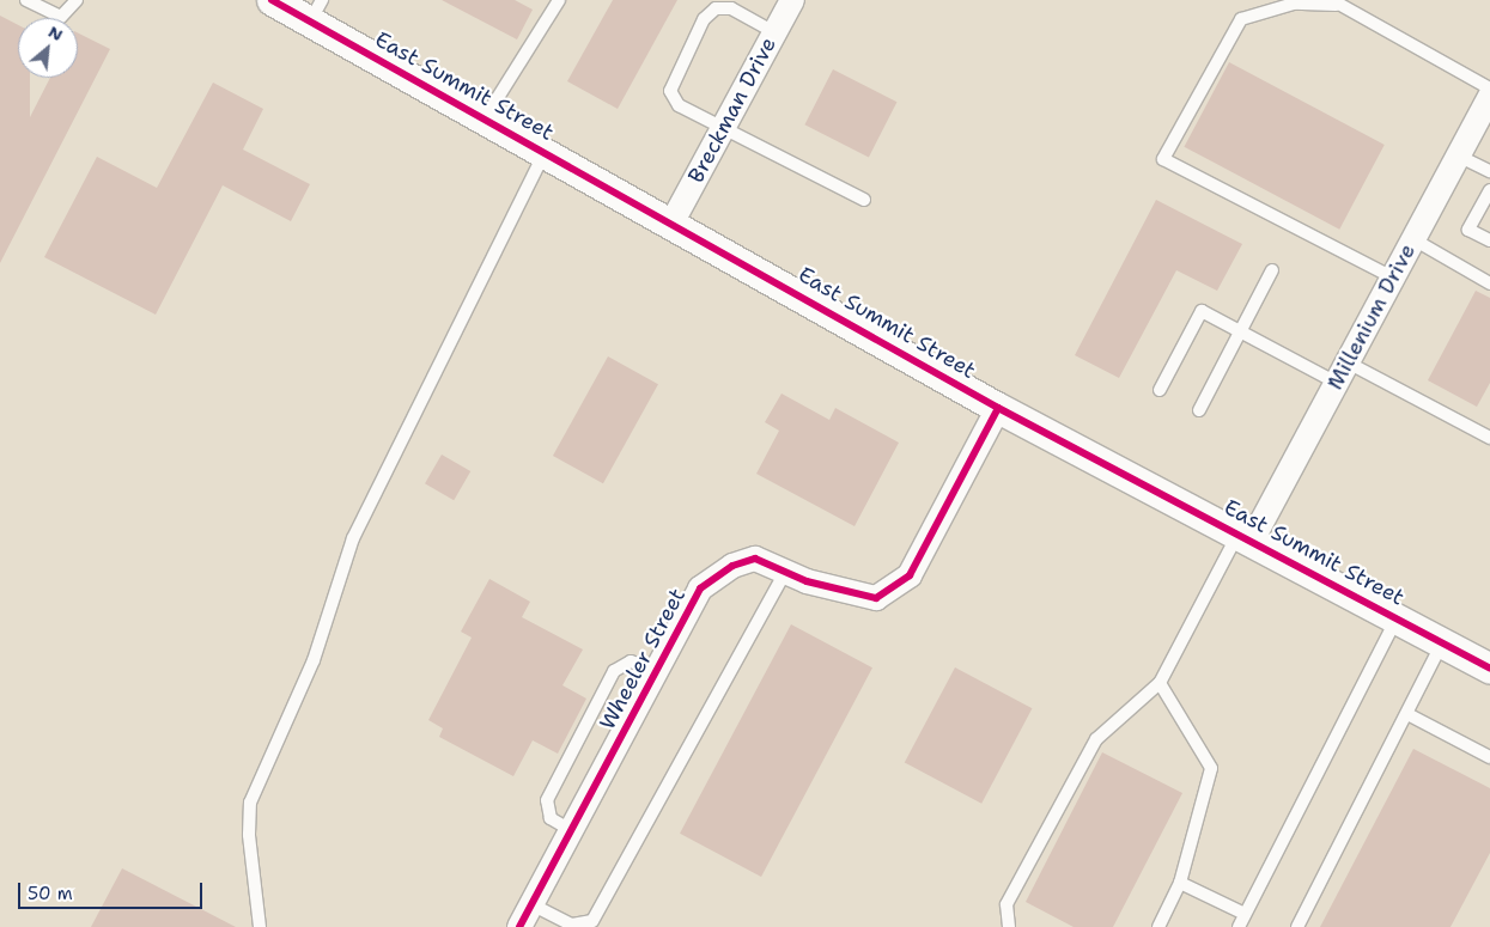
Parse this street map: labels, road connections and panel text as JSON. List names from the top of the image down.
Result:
{
  "streets": {
    "street": [
      "East Summit Street",
      "Breckman Drive",
      "Millenium Drive",
      "Wheeler Street"
    ]
  },
  "crossings": [
    ["East Summit Street", "Breckman Drive"],
    ["East Summit Street", "Millenium Drive"],
    ["East Summit Street", "Wheeler Street"]
  ],
  "scale_bar": "50 m",
  "north": "top right"
}
